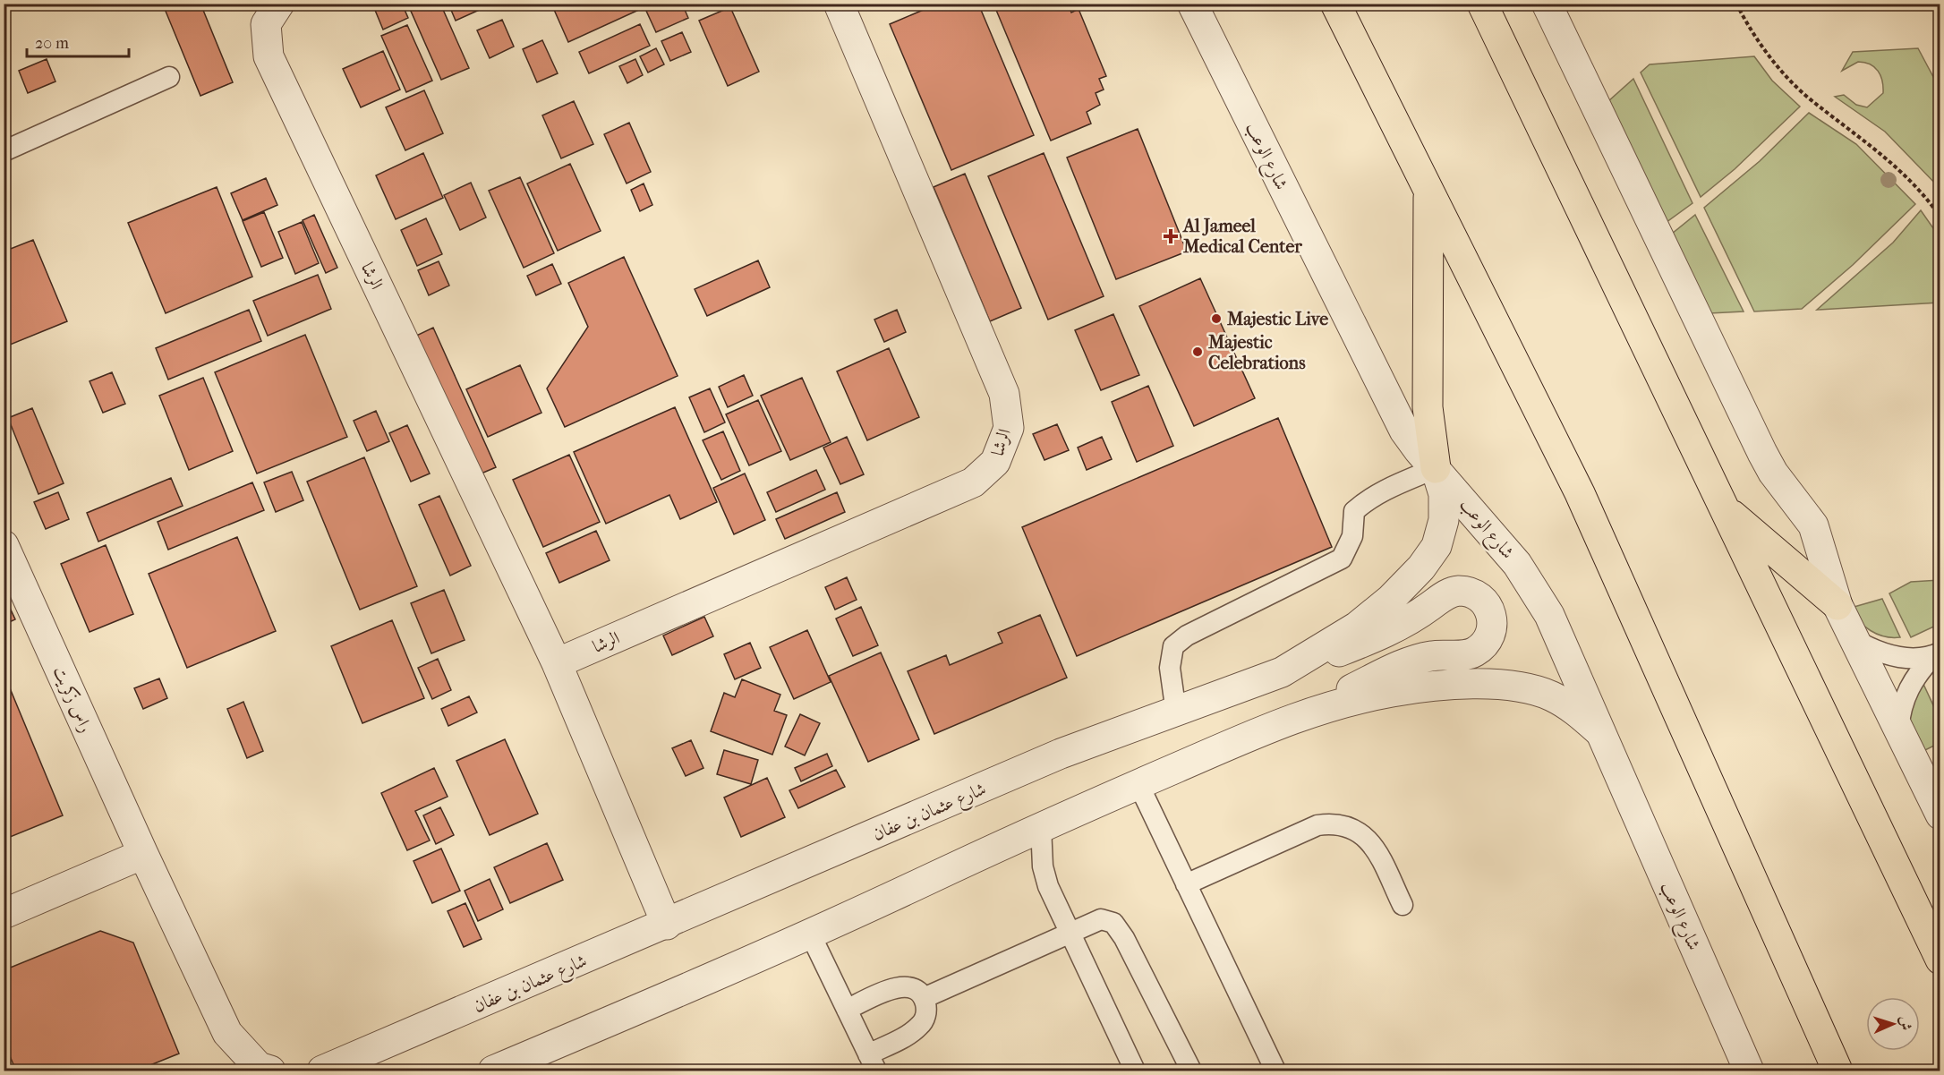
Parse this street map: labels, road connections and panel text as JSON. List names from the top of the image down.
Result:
{
  "streets": {
    "street": [
      "شارع الوعب",
      "الرشا",
      "راس زكريت",
      "شارع عثمان بن عفان"
    ]
  },
  "crossings": [
    ["شارع الوعب", "شارع عثمان بن عفان"],
    ["الرشا", "شارع عثمان بن عفان"]
  ],
  "places": {
    "health": ["Al Jameel Medical Center"],
    "other": ["Majestic Live", "Majestic Celebrations"]
  },
  "scale_bar": "20 m",
  "north": "right"
}
